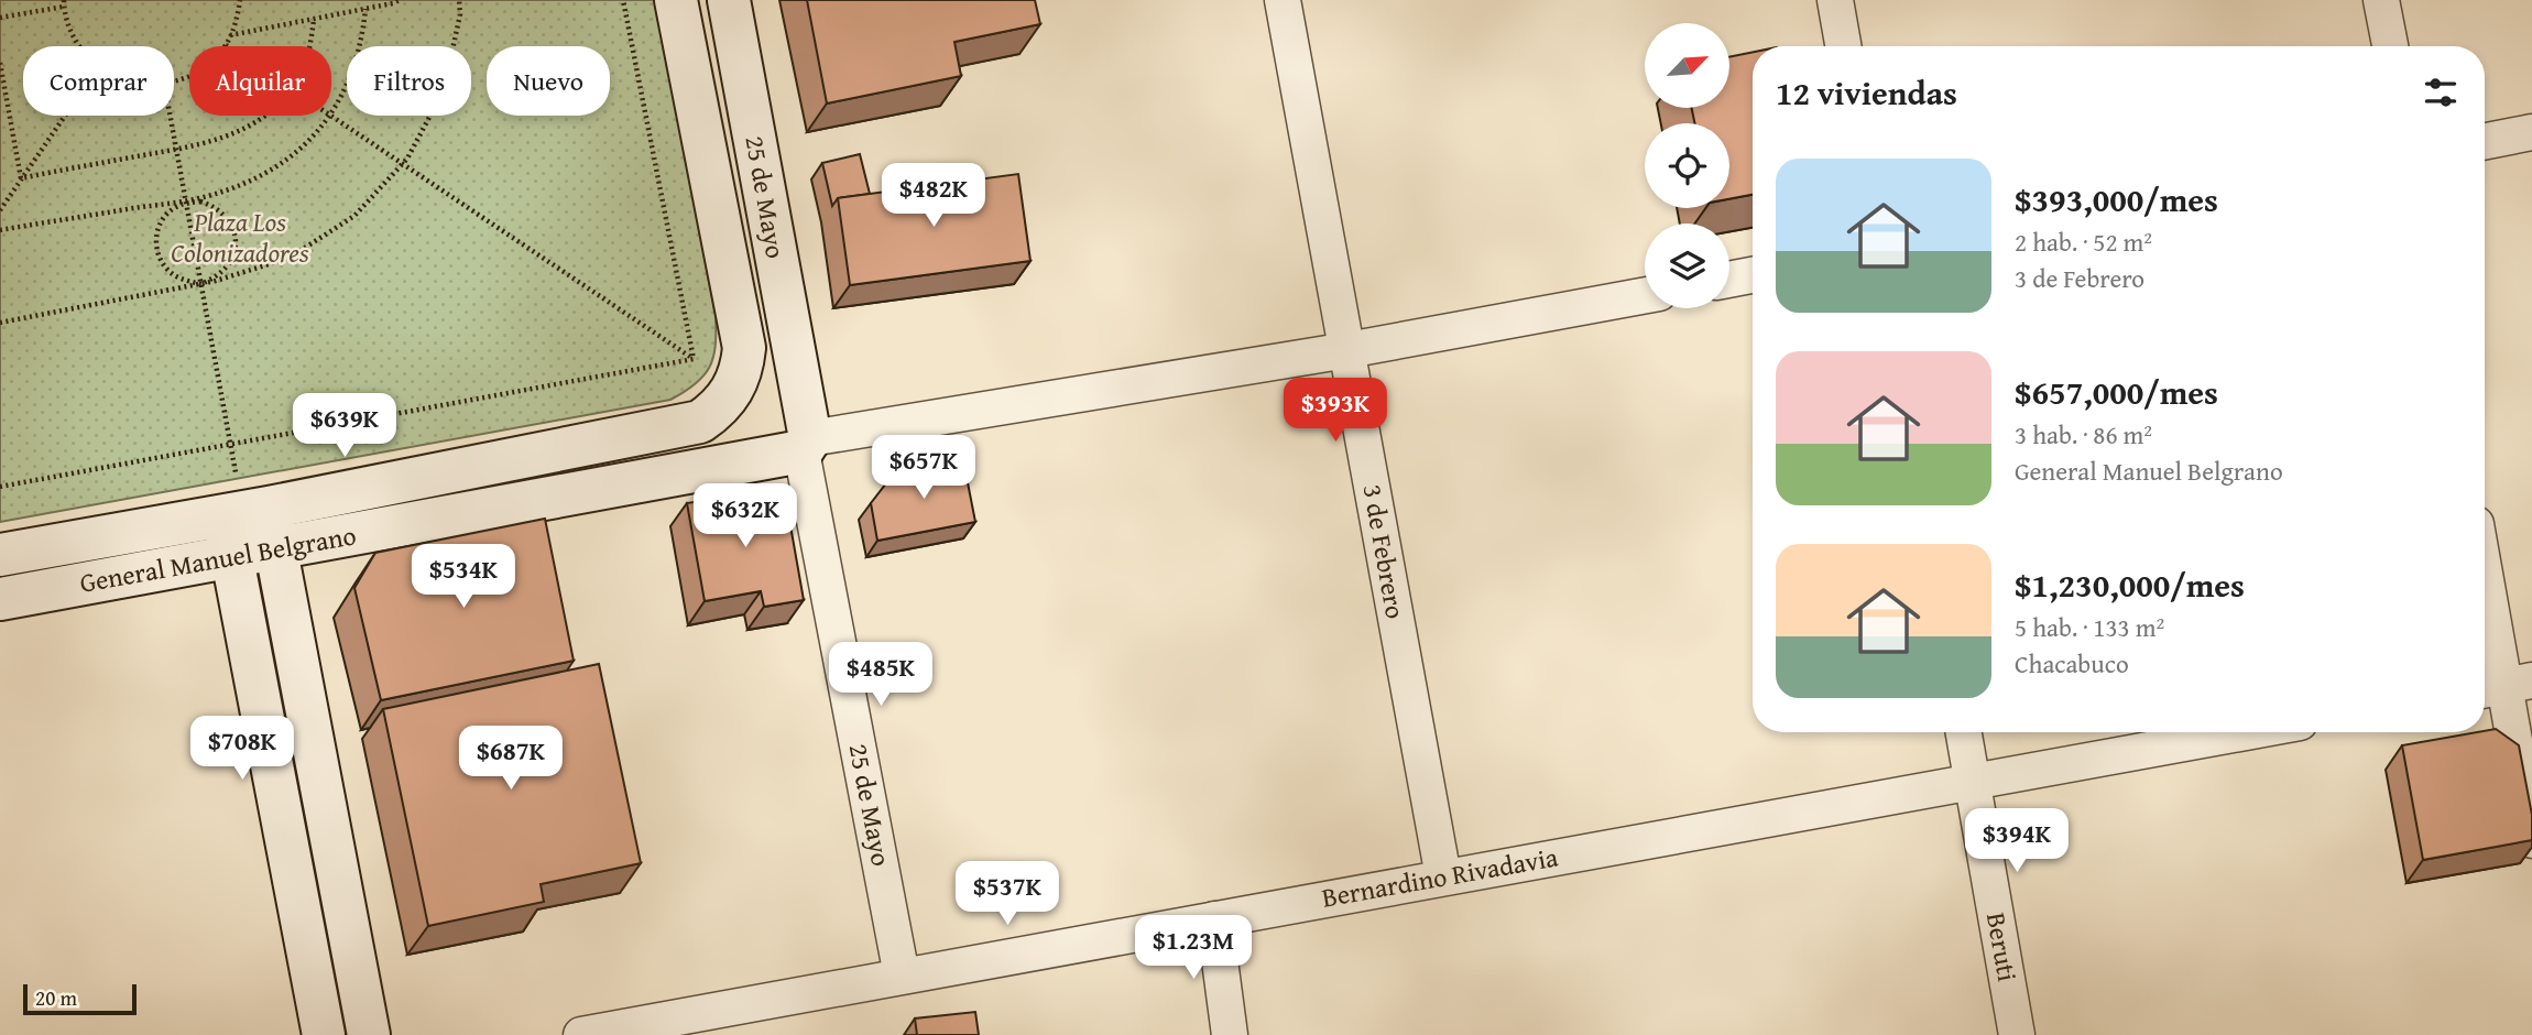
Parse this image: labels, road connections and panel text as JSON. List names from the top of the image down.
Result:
{
  "streets": {
    "main road": ["25 de Mayo", "General Manuel Belgrano"],
    "street": ["3 de Febrero", "Bernardino Rivadavia", "Beruti"]
  },
  "crossings": [
    ["25 de Mayo", "General Manuel Belgrano"],
    ["25 de Mayo", "Bernardino Rivadavia"],
    ["3 de Febrero", "General Manuel Belgrano"],
    ["3 de Febrero", "Bernardino Rivadavia"],
    ["Bernardino Rivadavia", "Beruti"]
  ],
  "parks": ["Plaza Los Colonizadores"],
  "scale_bar": "20 m",
  "north": "top right",
  "page": {
    "chip": [
      "Comprar",
      "Alquilar",
      "Filtros",
      "Nuevo"
    ],
    "heading": "12 viviendas",
    "list": [
      {
        "name": "$393,000/mes",
        "note": "2 hab. · 52 m² · 3 de Febrero"
      },
      {
        "name": "$657,000/mes",
        "note": "3 hab. · 86 m² · General Manuel Belgrano"
      },
      {
        "name": "$1,230,000/mes",
        "note": "5 hab. · 133 m² · Chacabuco"
      }
    ],
    "price": [
      "$482K",
      "$393K",
      "$639K",
      "$657K",
      "$632K",
      "$534K",
      "$485K",
      "$708K",
      "$687K",
      "$394K",
      "$537K",
      "$1.23M"
    ],
    "scale": "20 m"
  }
}
